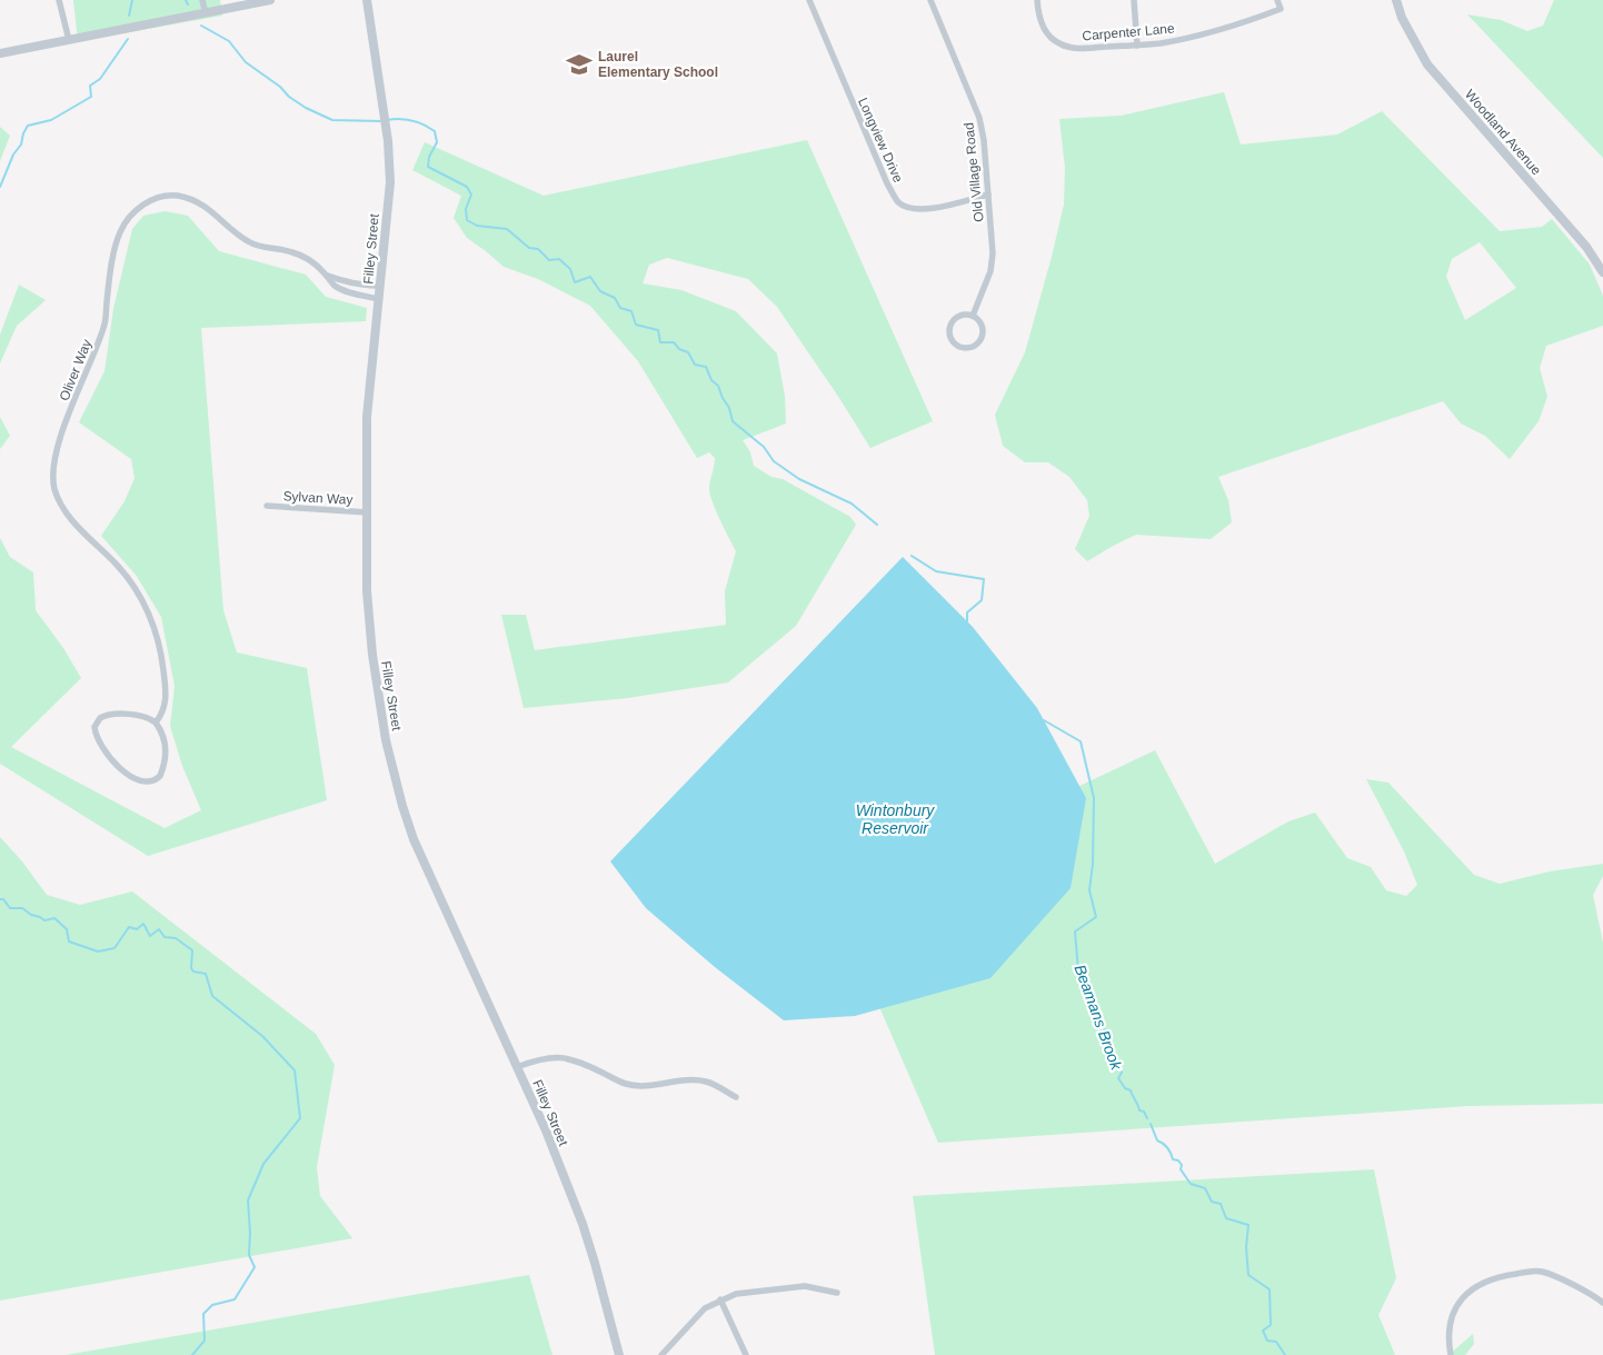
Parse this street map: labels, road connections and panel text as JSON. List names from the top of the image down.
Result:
{
  "streets": {
    "street": [
      "Carpenter Lane",
      "Woodland Avenue",
      "Longview Drive",
      "Old Village Road",
      "Filley Street",
      "Oliver Way",
      "Sylvan Way"
    ]
  },
  "crossings": [
    ["Longview Drive", "Old Village Road"],
    ["Filley Street", "Oliver Way"],
    ["Filley Street", "Sylvan Way"]
  ],
  "water": ["Wintonbury Reservoir", "Beamans Brook"],
  "places": {
    "school or university": ["Laurel Elementary School"]
  }
}
